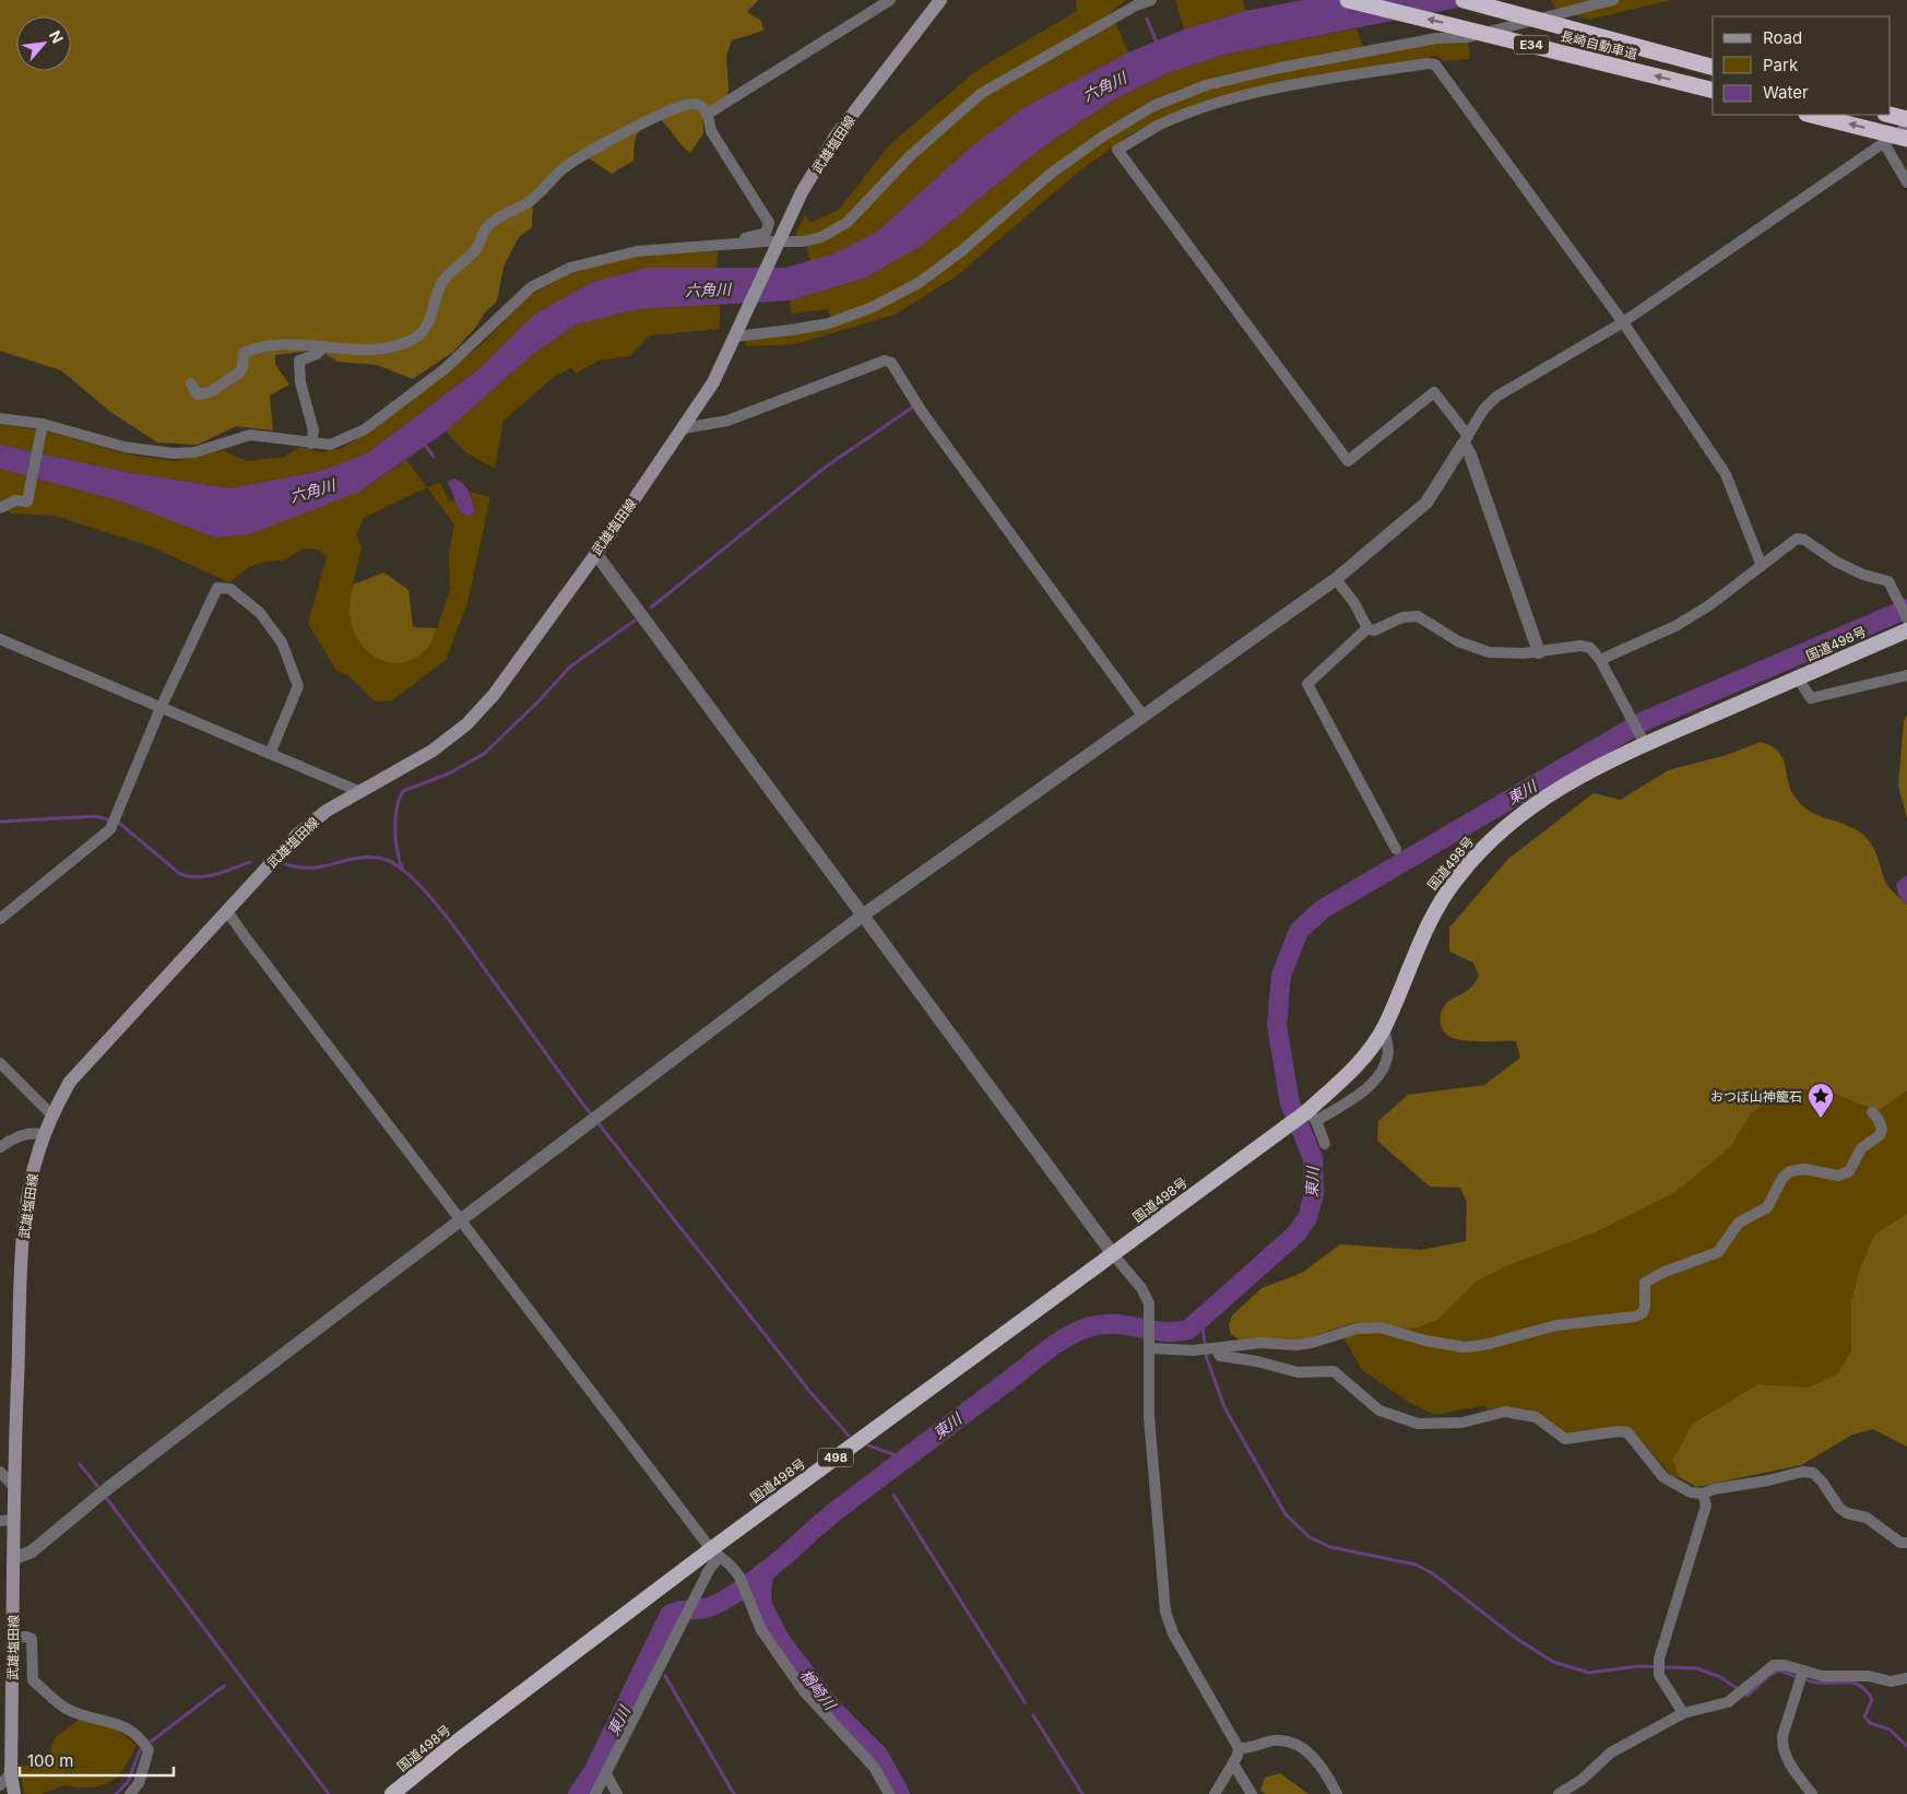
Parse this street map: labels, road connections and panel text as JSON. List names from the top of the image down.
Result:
{
  "streets": {
    "highway": [
      "E34",
      "長崎自動車道",
      "国道498号",
      "498"
    ],
    "main road": ["武雄塩田線"]
  },
  "water": ["六角川", "東川", "楢崎川"],
  "places": {
    "place": ["おつぼ山神籠石"]
  },
  "legend": ["Road", "Park", "Water"],
  "scale_bar": "100 m",
  "north": "top right"
}
